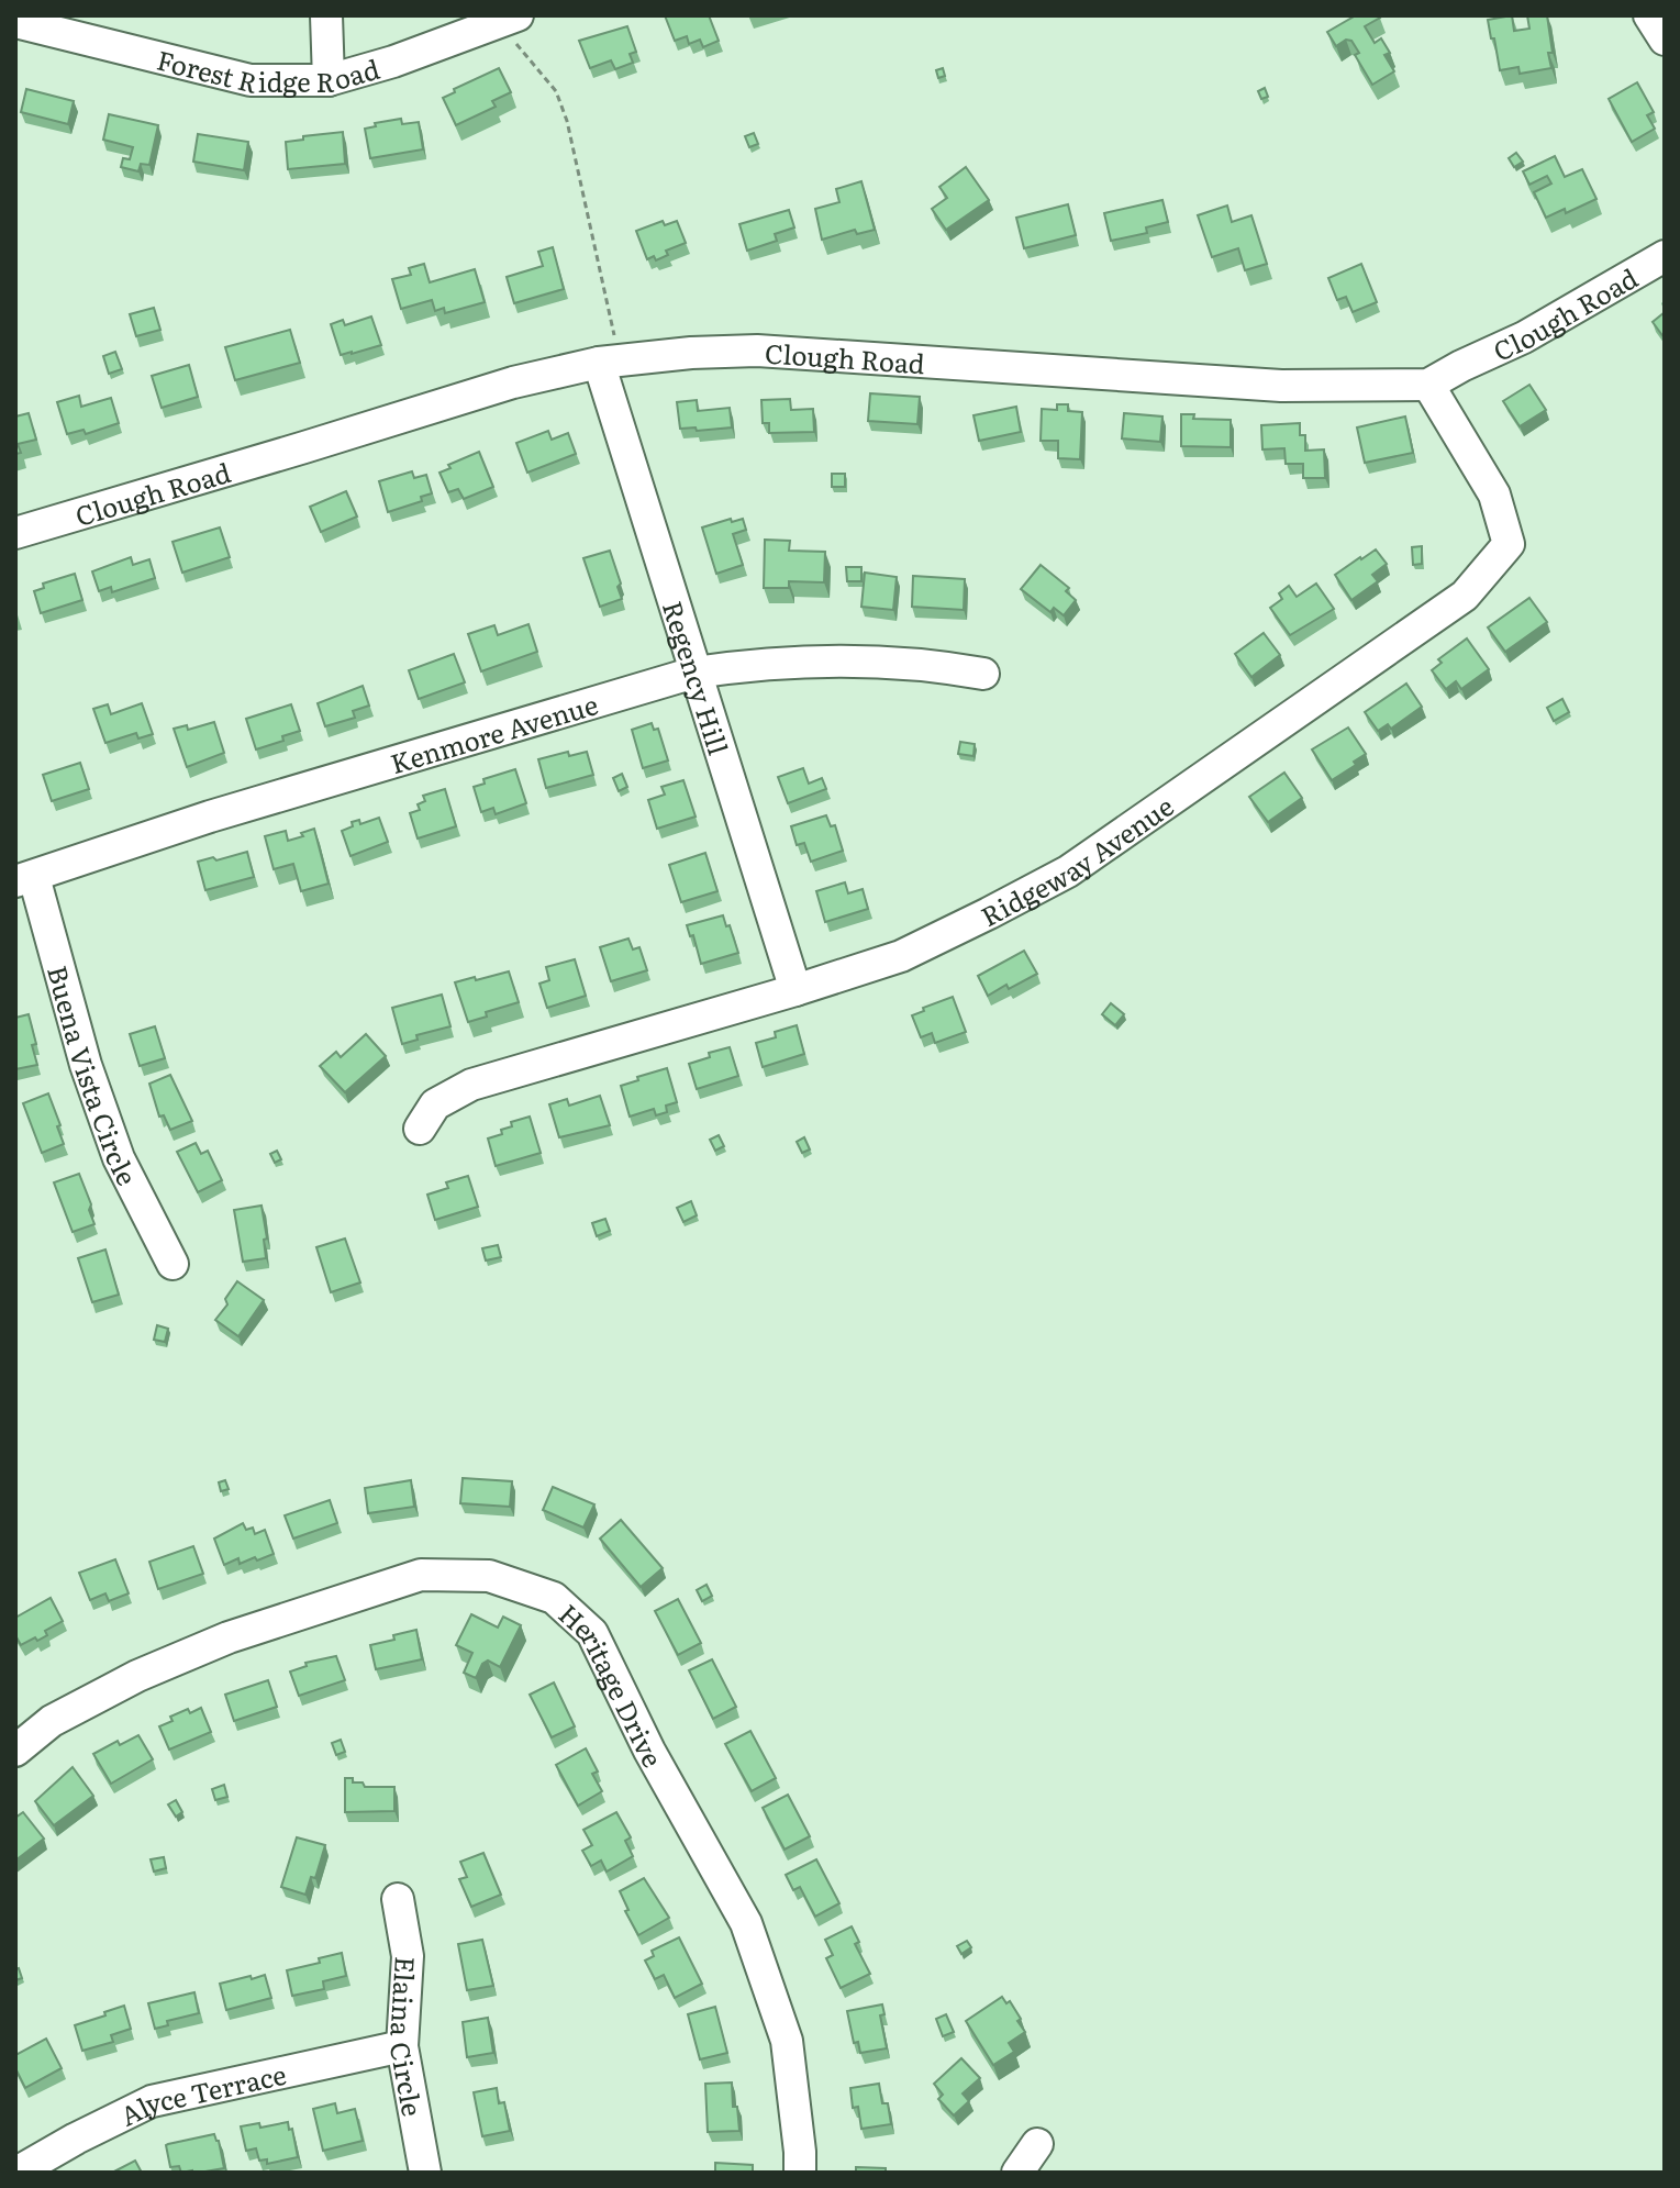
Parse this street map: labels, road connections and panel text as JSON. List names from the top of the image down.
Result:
{
  "streets": {
    "street": [
      "Forest Ridge Road",
      "Clough Road",
      "Regency Hill",
      "Kenmore Avenue",
      "Ridgeway Avenue",
      "Buena Vista Circle",
      "Heritage Drive",
      "Elaina Circle",
      "Alyce Terrace"
    ]
  },
  "crossings": [
    ["Clough Road", "Regency Hill"],
    ["Clough Road", "Ridgeway Avenue"],
    ["Regency Hill", "Kenmore Avenue"],
    ["Regency Hill", "Ridgeway Avenue"],
    ["Kenmore Avenue", "Buena Vista Circle"],
    ["Elaina Circle", "Alyce Terrace"]
  ]
}
